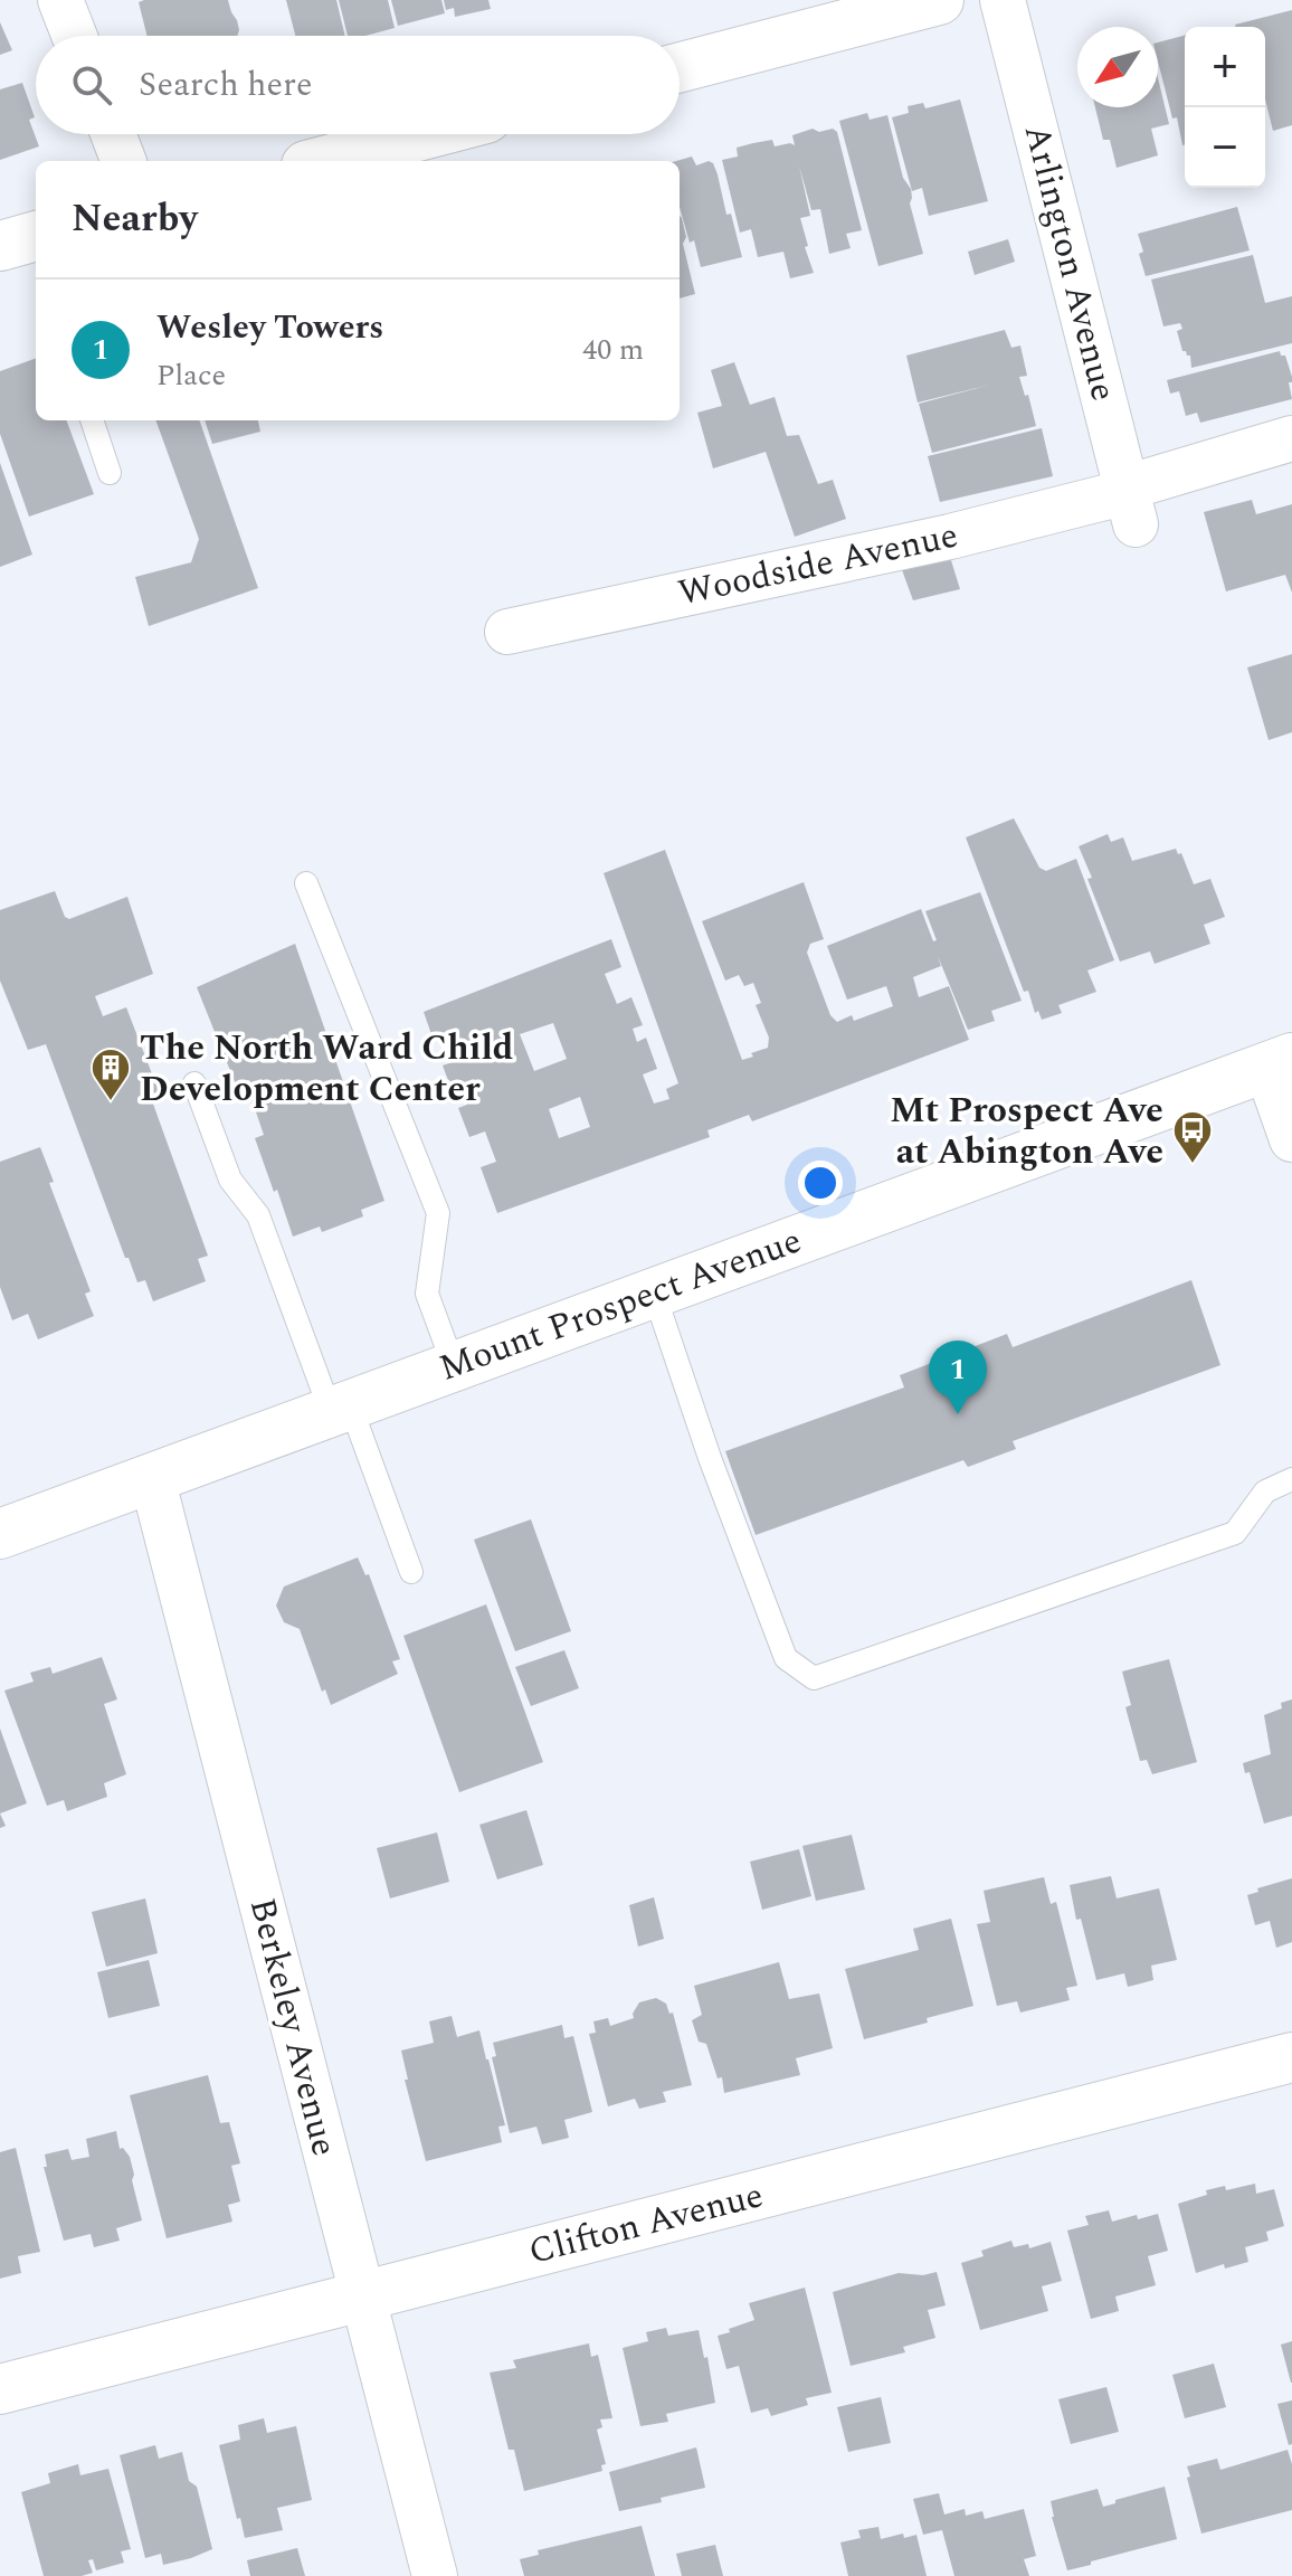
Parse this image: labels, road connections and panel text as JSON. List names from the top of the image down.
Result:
{
  "streets": {
    "street": [
      "Arlington Avenue",
      "Woodside Avenue",
      "Mount Prospect Avenue",
      "Berkeley Avenue",
      "Clifton Avenue"
    ]
  },
  "crossings": [
    ["Arlington Avenue", "Woodside Avenue"],
    ["Mount Prospect Avenue", "Berkeley Avenue"],
    ["Berkeley Avenue", "Clifton Avenue"]
  ],
  "places": {
    "building": ["The North Ward Child Development Center"],
    "bus stop": ["Mt Prospect Ave at Abington Ave"]
  },
  "north": "bottom left",
  "page": {
    "map_buttons": ["+", "−"],
    "search": "Search here",
    "heading": "Nearby",
    "list": [
      {
        "mark": "1",
        "name": "Wesley Towers",
        "note": "Place",
        "value": "40 m"
      }
    ],
    "pins": "1"
  }
}
